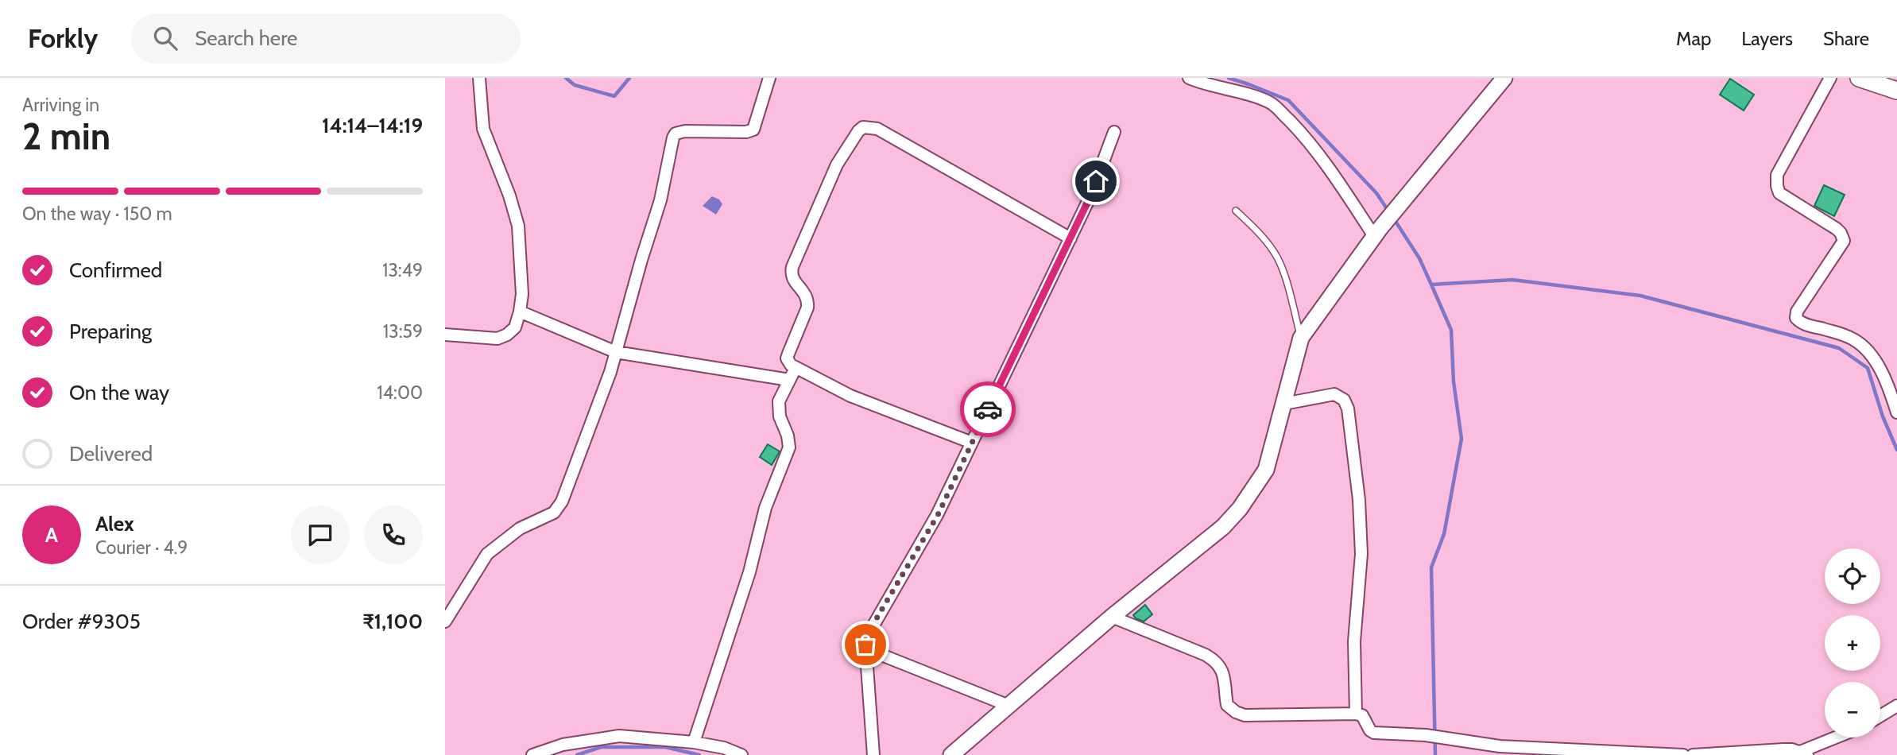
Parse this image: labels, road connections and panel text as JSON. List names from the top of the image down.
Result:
{
  "page": {
    "header": "Forkly",
    "search": "Search here",
    "nav": ["Map", "Layers", "Share"],
    "heading": ["2 min", "Arriving in", "14:14–14:19"],
    "panel": [
      "Alex",
      "Courier · 4.9",
      "Order #9305",
      "₹1,100"
    ],
    "bar": "On the way · 150 m",
    "list": [
      ["Confirmed", "13:49"],
      ["Preparing", "13:59"],
      ["On the way", "14:00"],
      "Delivered"
    ],
    "round": "A",
    "map_buttons": ["+", "−"]
  }
}
